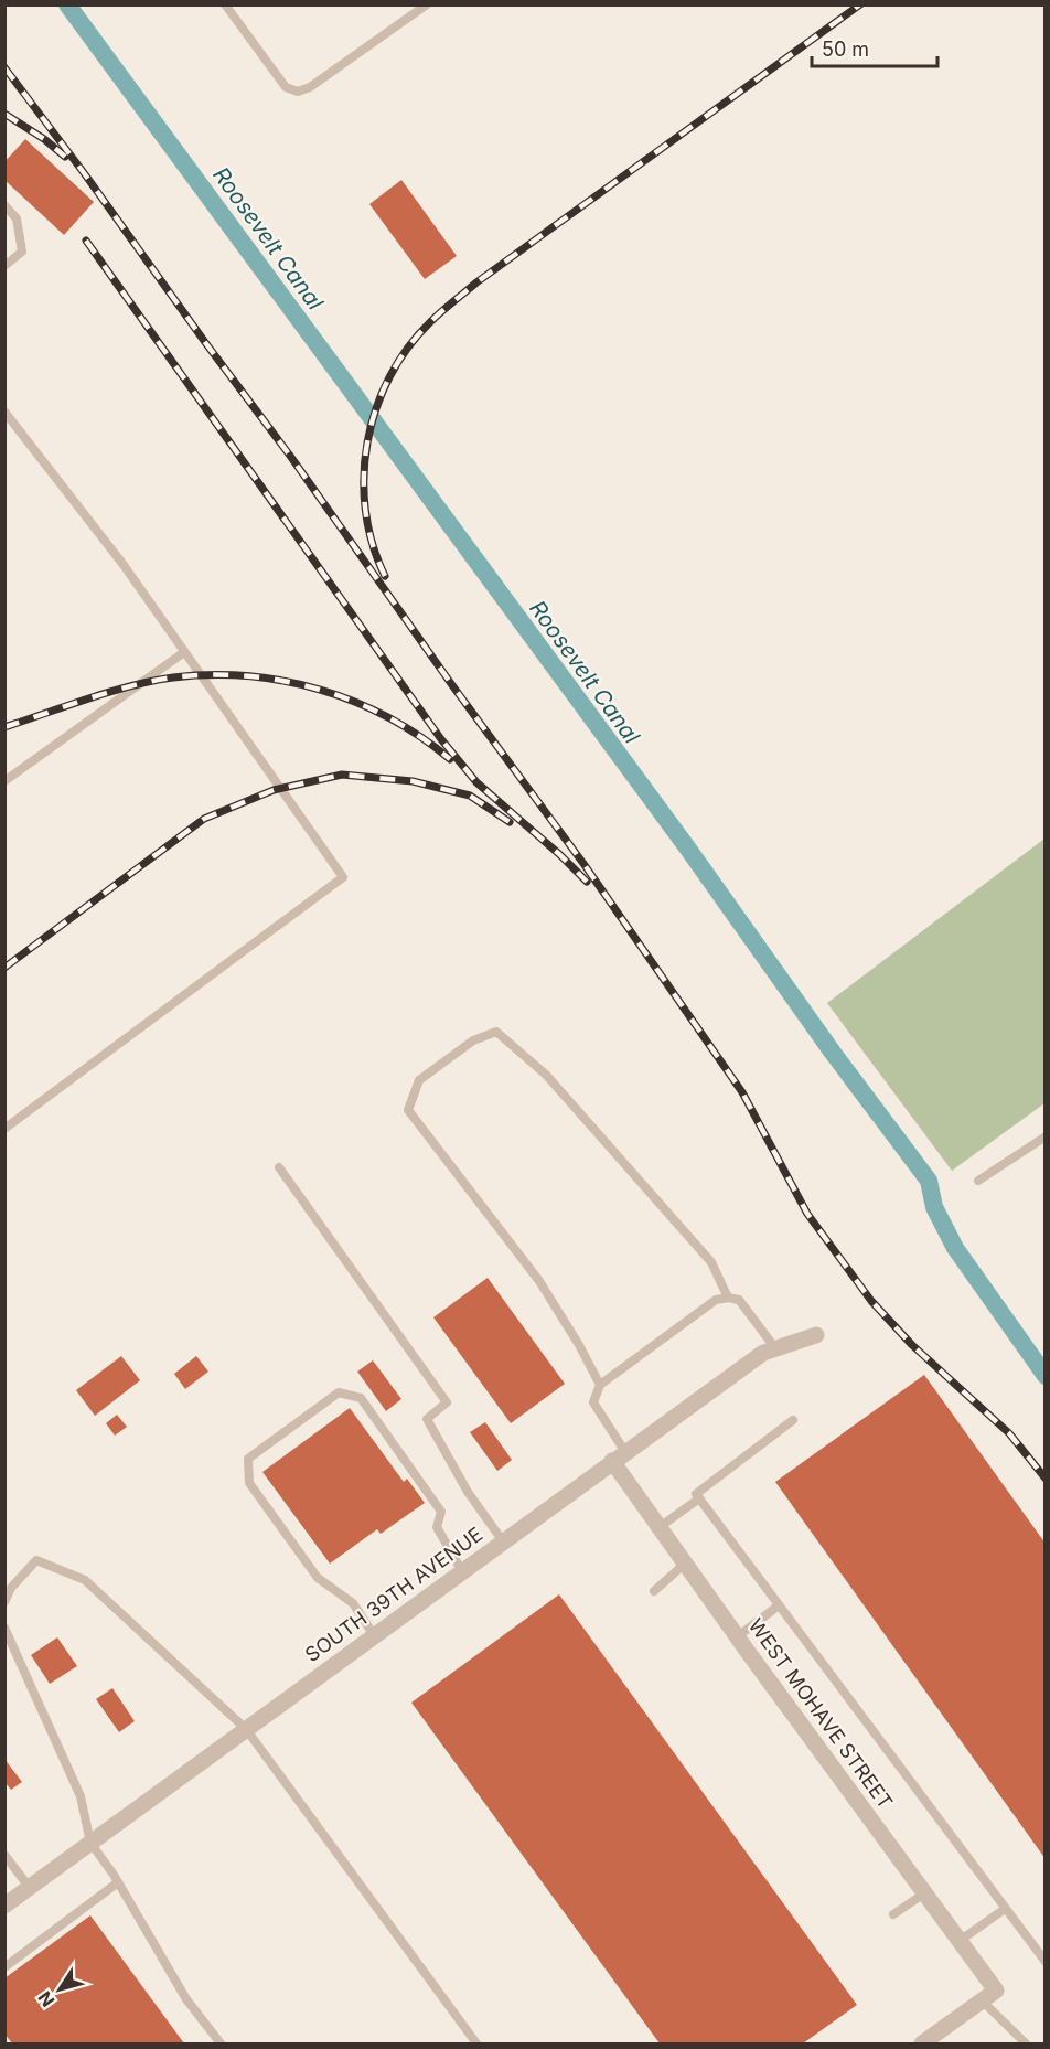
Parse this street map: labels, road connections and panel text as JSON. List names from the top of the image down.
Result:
{
  "streets": {
    "street": ["SOUTH 39TH AVENUE", "WEST MOHAVE STREET"]
  },
  "crossings": [
    ["SOUTH 39TH AVENUE", "WEST MOHAVE STREET"]
  ],
  "water": ["Roosevelt Canal"],
  "scale_bar": "50 m",
  "north": "bottom left"
}
